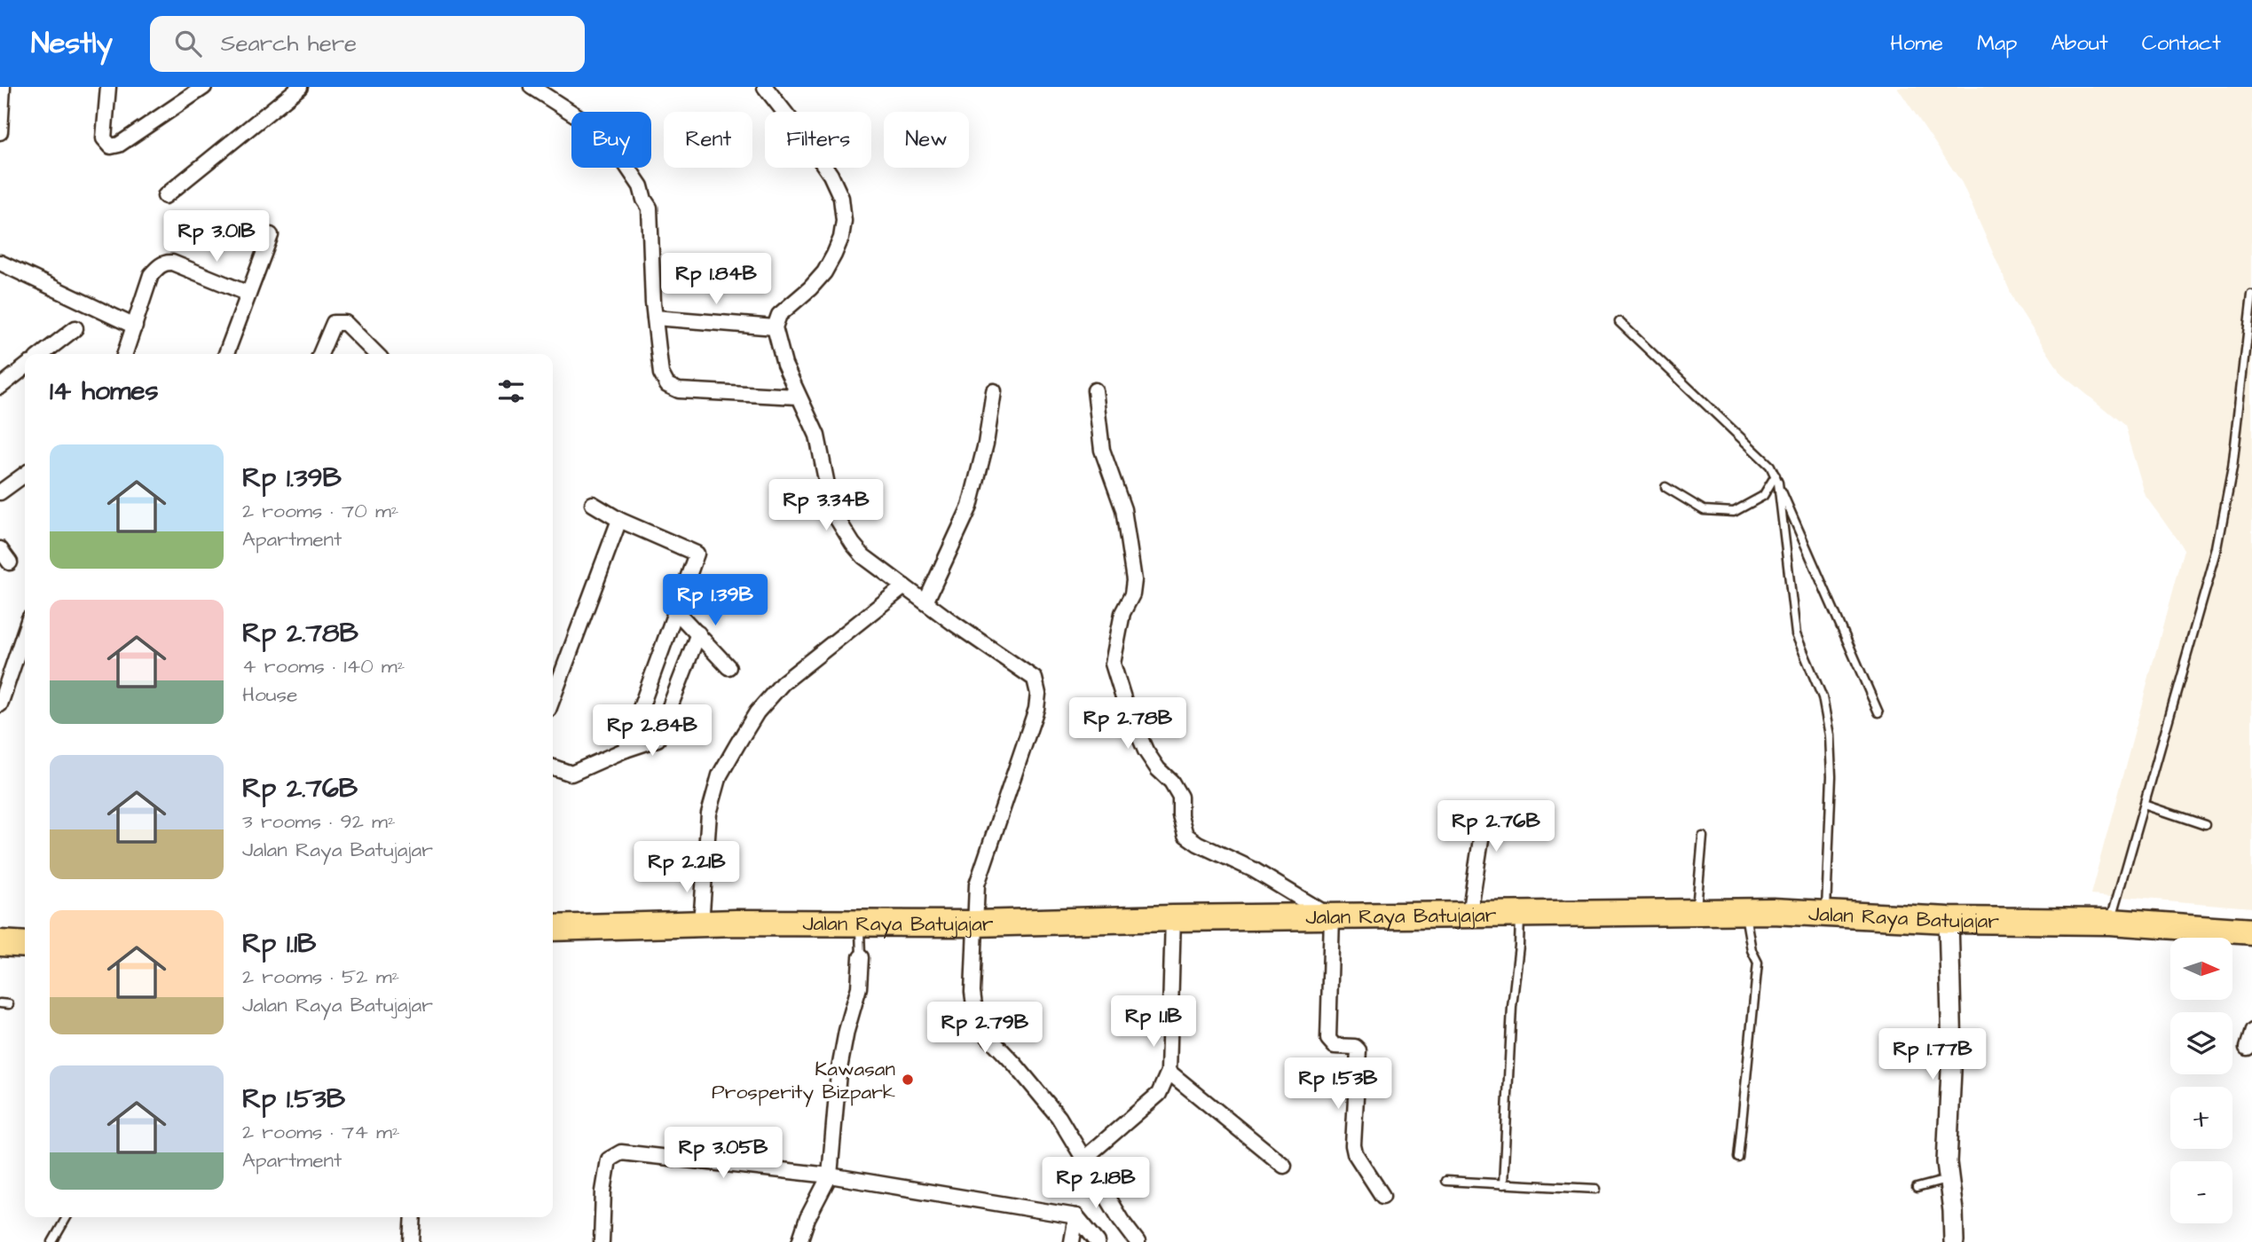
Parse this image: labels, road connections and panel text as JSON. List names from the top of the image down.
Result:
{
  "streets": {
    "highway": ["Jalan Raya Batujajar"]
  },
  "places": ["Kawasan Prosperity Bizpark"],
  "north": "right",
  "page": {
    "header": "Nestly",
    "search": "Search here",
    "nav": [
      "Home",
      "Map",
      "About",
      "Contact"
    ],
    "chip": [
      "Buy",
      "Rent",
      "Filters",
      "New"
    ],
    "price": [
      "Rp 3.01B",
      "Rp 1.84B",
      "Rp 3.34B",
      "Rp 1.39B",
      "Rp 2.78B",
      "Rp 2.84B",
      "Rp 2.76B",
      "Rp 2.21B",
      "Rp 1.1B",
      "Rp 2.79B",
      "Rp 1.77B",
      "Rp 1.53B",
      "Rp 3.05B",
      "Rp 2.18B"
    ],
    "heading": "14 homes",
    "list": [
      {
        "name": "Rp 1.39B",
        "note": "2 rooms · 70 m² · Apartment"
      },
      {
        "name": "Rp 2.78B",
        "note": "4 rooms · 140 m² · House"
      },
      {
        "name": "Rp 2.76B",
        "note": "3 rooms · 92 m² · Jalan Raya Batujajar"
      },
      {
        "name": "Rp 1.1B",
        "note": "2 rooms · 52 m² · Jalan Raya Batujajar"
      },
      {
        "name": "Rp 1.53B",
        "note": "2 rooms · 74 m² · Apartment"
      }
    ],
    "map_buttons": ["+", "−"]
  }
}
